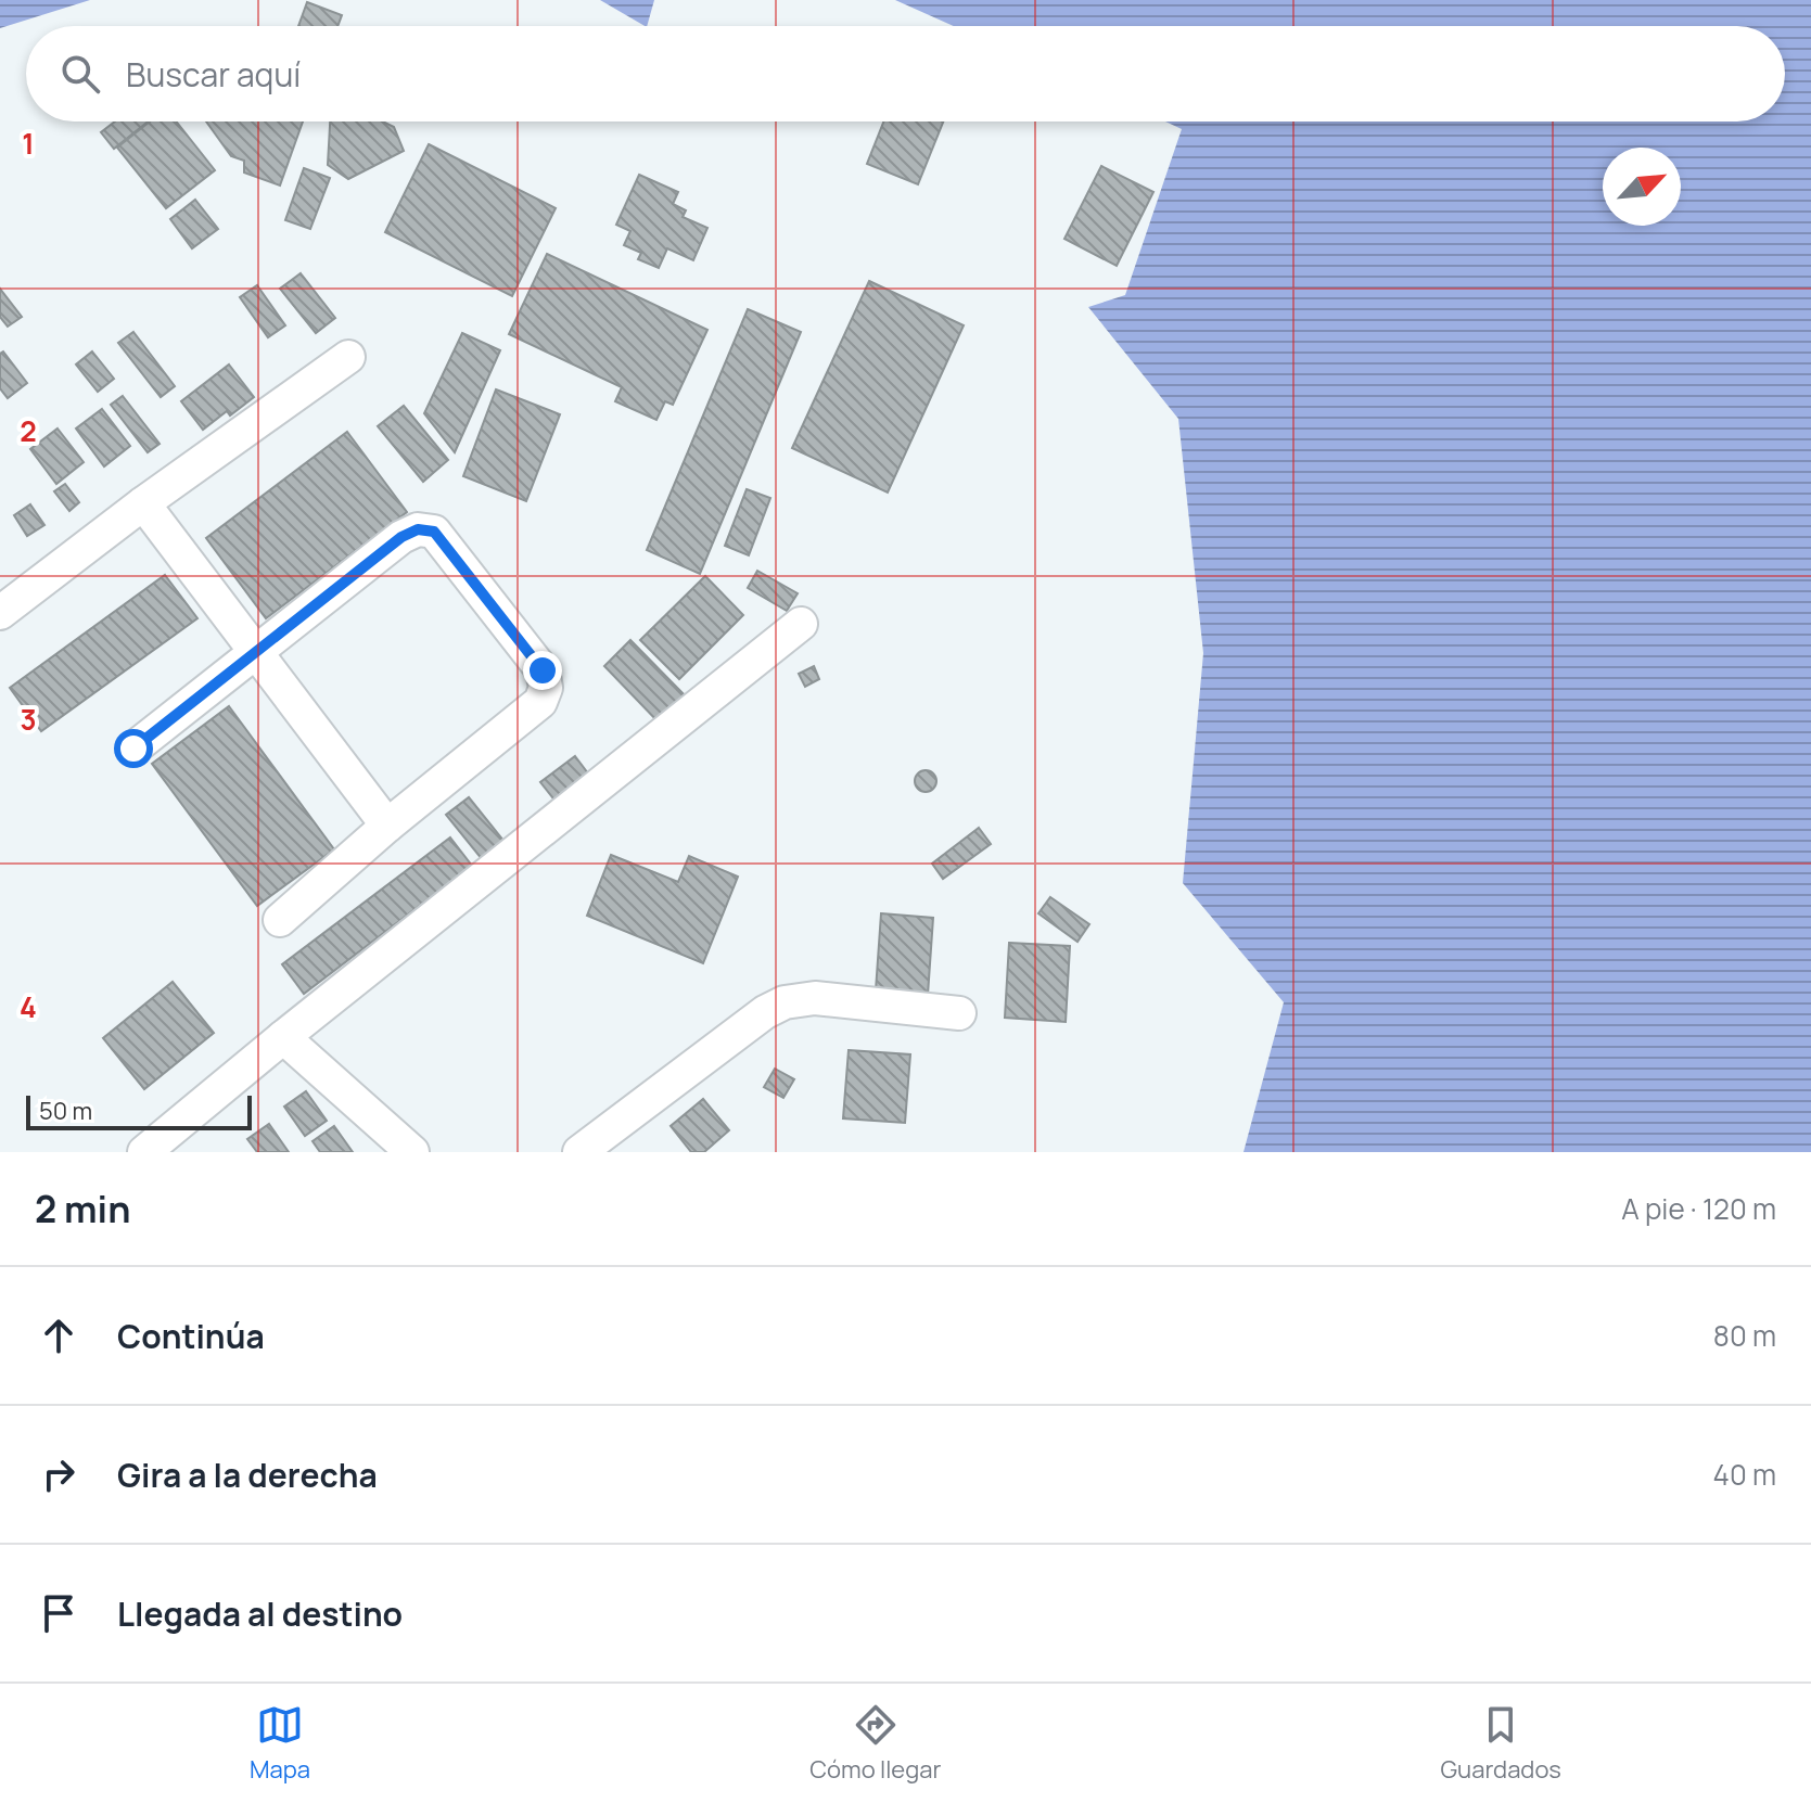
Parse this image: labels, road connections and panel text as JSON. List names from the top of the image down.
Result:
{
  "scale_bar": "50 m",
  "north": "top right",
  "page": {
    "search": "Buscar aquí",
    "scale": "50 m",
    "heading": ["2 min", "A pie · 120 m"],
    "list": [
      ["Continúa", "80 m"],
      ["Gira a la derecha", "40 m"],
      "Llegada al destino"
    ],
    "nav": ["Mapa", "Cómo llegar", "Guardados"]
  },
  "grid": {
    "rows": [
      "1",
      "2",
      "3",
      "4"
    ]
  }
}
